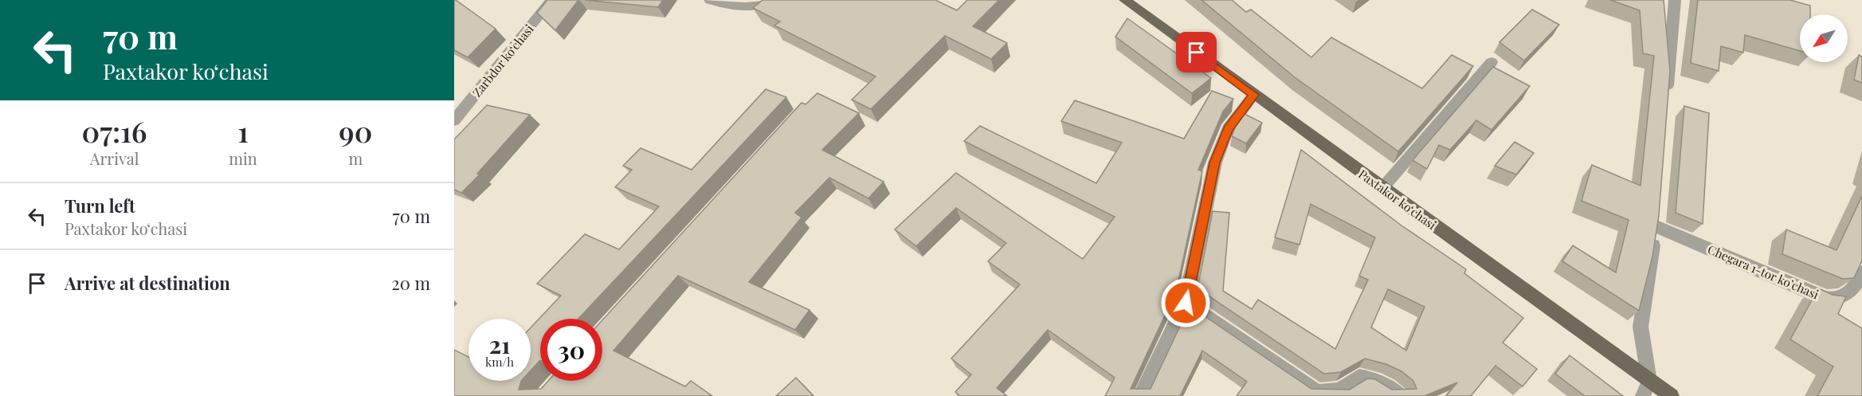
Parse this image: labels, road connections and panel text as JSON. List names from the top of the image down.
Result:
{
  "streets": {
    "main road": ["Paxtakor koʻchasi"],
    "street": ["Zarbdor koʻchasi", "Chegara 1-tor koʼchasi"]
  },
  "north": "bottom left",
  "page": {
    "turn": ["70 m", "Paxtakor koʻchasi"],
    "eta": [
      "07:16",
      "Arrival",
      "1",
      "min",
      "90",
      "m"
    ],
    "list": [
      {
        "name": "Turn left",
        "note": "Paxtakor koʻchasi",
        "value": "70 m"
      },
      {
        "name": "Arrive at destination",
        "value": "20 m"
      }
    ],
    "speed": "21 km/h",
    "limit": "30"
  }
}
